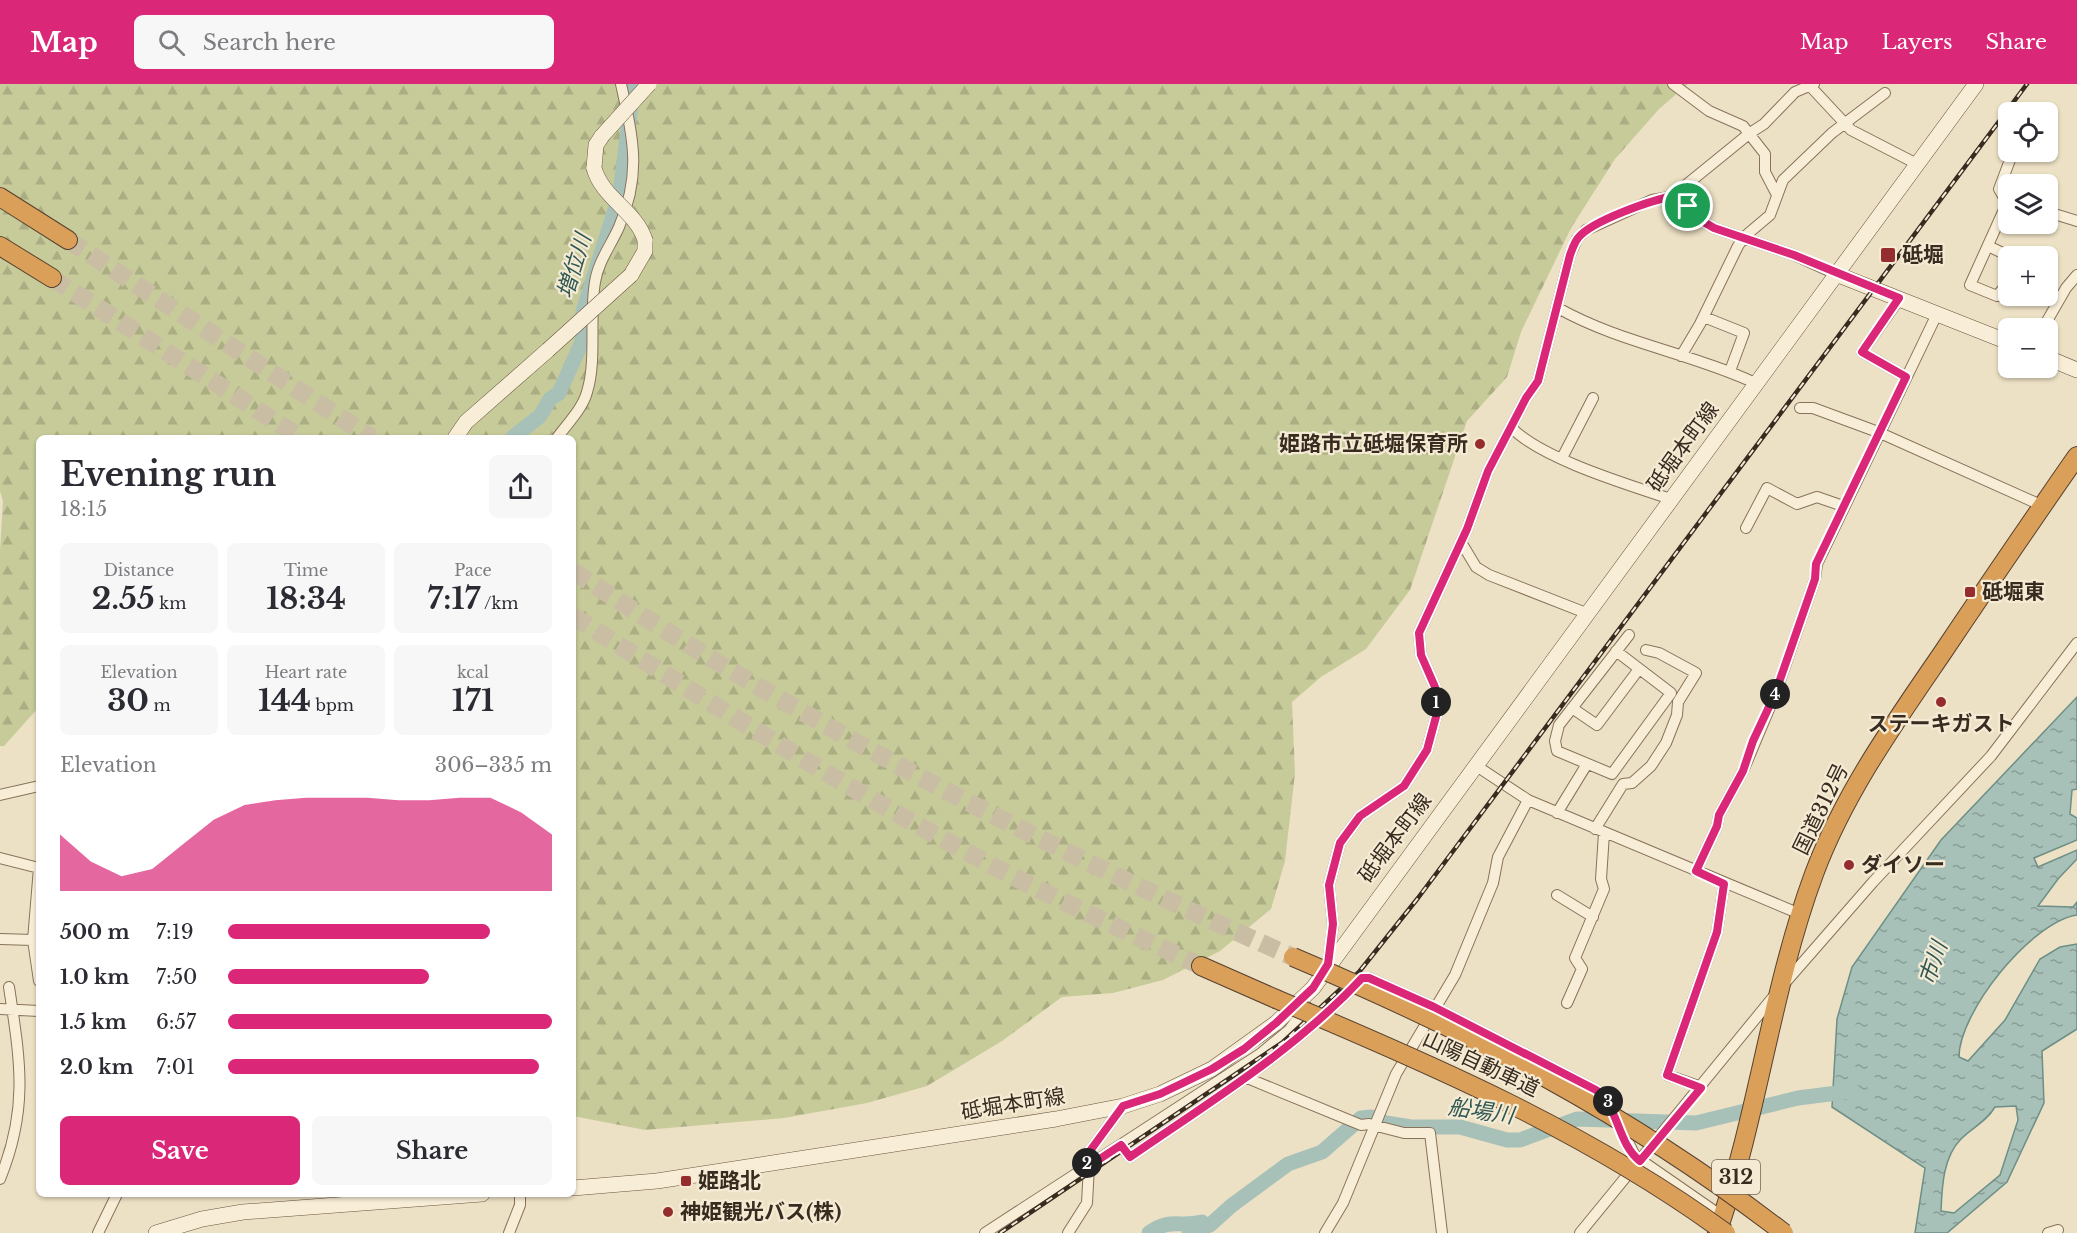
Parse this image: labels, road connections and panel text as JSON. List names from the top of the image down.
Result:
{
  "streets": {
    "highway": ["国道312号", "山陽自動車道", "312"],
    "main road": ["砥堀本町線"]
  },
  "crossings": [
    ["国道312号", "山陽自動車道"]
  ],
  "water": ["増位川", "市川", "船場川"],
  "places": {
    "transit": ["砥堀", "砥堀東", "姫路北"],
    "other": [
      "姫路市立砥堀保育所",
      "ステーキガスト",
      "ダイソー",
      "神姫観光バス(株)"
    ]
  },
  "page": {
    "header": "Map",
    "search": "Search here",
    "nav": ["Map", "Layers", "Share"],
    "map_buttons": ["+", "−"],
    "heading": ["Evening run", "18:15"],
    "stats": [
      ["Distance", "2.55 km"],
      ["Time", "18:34"],
      ["Pace", "7:17 /km"],
      ["Elevation", "30 m"],
      ["Heart rate", "144 bpm"],
      ["kcal", "171"]
    ],
    "pins": [
      "4",
      "1",
      "3",
      "2"
    ],
    "chart": ["Elevation", "306–335 m"],
    "list": [
      {
        "name": "500 m",
        "note": "7:19"
      },
      {
        "name": "1.0 km",
        "note": "7:50"
      },
      {
        "name": "1.5 km",
        "note": "6:57"
      },
      {
        "name": "2.0 km",
        "note": "7:01"
      }
    ],
    "buttons": ["Save", "Share"]
  }
}
